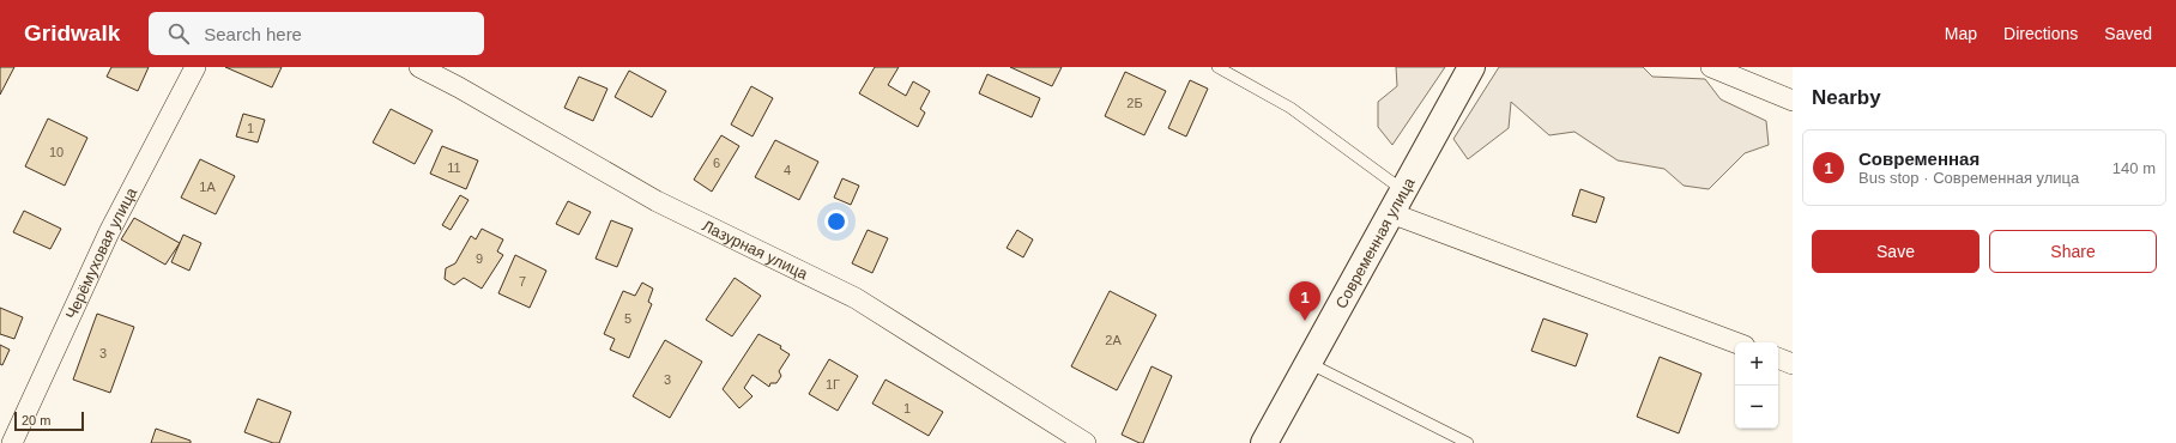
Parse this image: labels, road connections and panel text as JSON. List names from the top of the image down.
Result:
{
  "streets": {
    "street": ["Современная улица", "Лазурная улица", "Черёмуховая улица"]
  },
  "house_numbers": [
    "2Б",
    "1",
    "10",
    "6",
    "11",
    "4",
    "1А",
    "9",
    "7",
    "5",
    "2А",
    "3",
    "3",
    "1Г",
    "1"
  ],
  "scale_bar": "20 m",
  "page": {
    "header": "Gridwalk",
    "search": "Search here",
    "nav": ["Map", "Directions", "Saved"],
    "heading": "Nearby",
    "list": [
      {
        "mark": "1",
        "name": "Современная",
        "note": "Bus stop · Современная улица",
        "value": "140 m"
      }
    ],
    "buttons": ["Save", "Share"],
    "pins": "1",
    "map_buttons": ["+", "−"],
    "scale": "20 m"
  }
}
